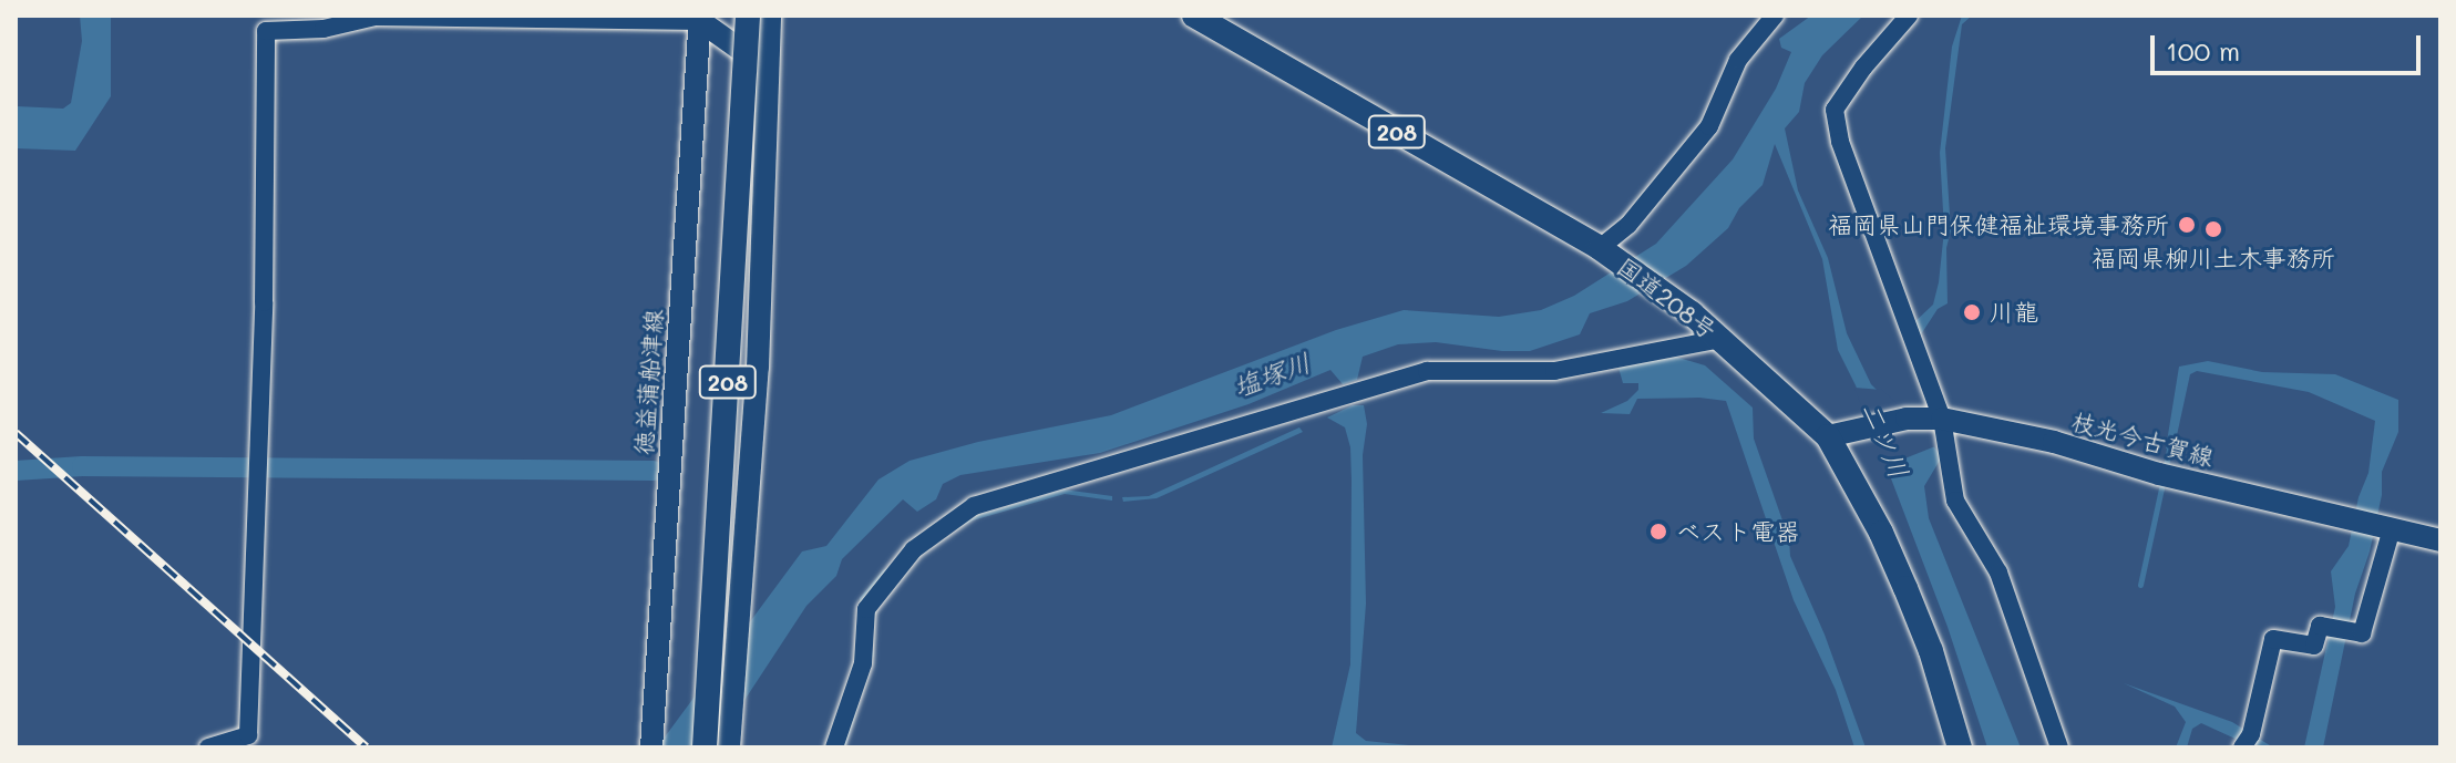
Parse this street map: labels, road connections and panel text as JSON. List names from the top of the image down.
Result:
{
  "streets": {
    "highway": ["208", "国道208号"],
    "main road": ["徳益蒲船津線", "枝光今古賀線"]
  },
  "crossings": [
    ["国道208号", "枝光今古賀線"]
  ],
  "water": ["塩塚川", "二ツ川"],
  "places": [
    "福岡県山門保健福祉環境事務所",
    "福岡県柳川土木事務所",
    "川龍",
    "ベスト電器"
  ],
  "scale_bar": "100 m"
}
